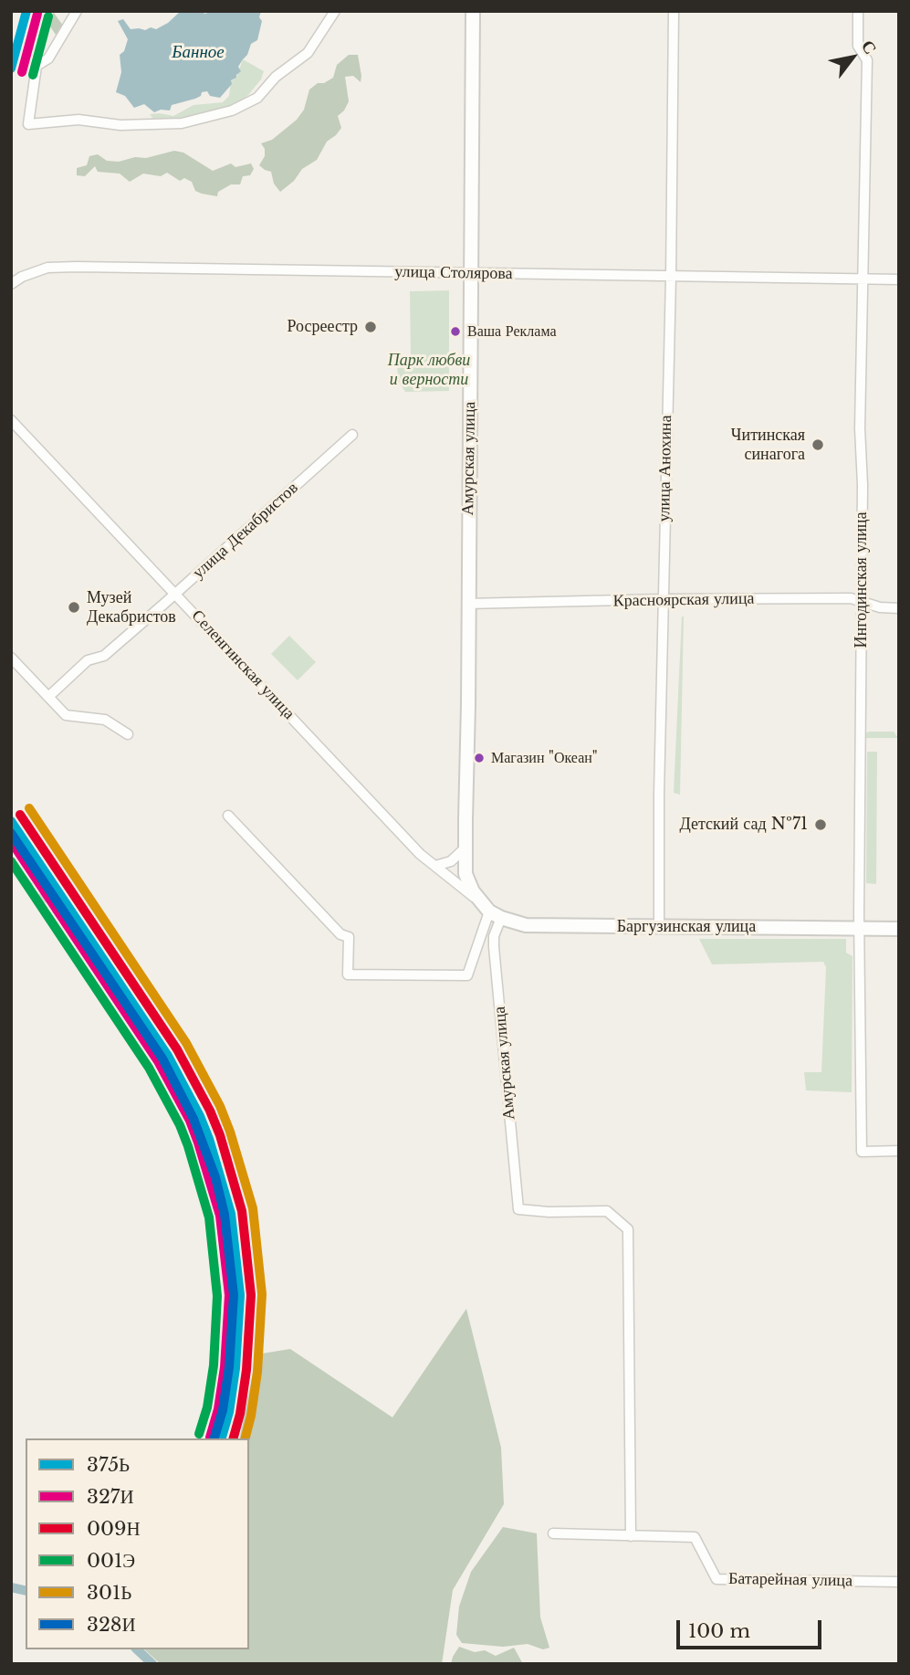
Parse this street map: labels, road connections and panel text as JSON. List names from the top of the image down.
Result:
{
  "streets": {
    "main road": ["Амурская улица", "Баргузинская улица"],
    "street": [
      "улица Столярова",
      "улица Анохина",
      "улица Декабристов",
      "Ингодинская улица",
      "Красноярская улица",
      "Селенгинская улица",
      "Батарейная улица"
    ]
  },
  "crossings": [
    ["улица Столярова", "Амурская улица"],
    ["улица Столярова", "улица Анохина"],
    ["улица Столярова", "Ингодинская улица"],
    ["Амурская улица", "Красноярская улица"],
    ["Амурская улица", "Селенгинская улица"],
    ["Амурская улица", "Баргузинская улица"],
    ["Амурская улица", "Батарейная улица"],
    ["улица Анохина", "Красноярская улица"],
    ["улица Анохина", "Баргузинская улица"],
    ["улица Декабристов", "Селенгинская улица"],
    ["Ингодинская улица", "Красноярская улица"],
    ["Ингодинская улица", "Баргузинская улица"],
    ["Селенгинская улица", "Баргузинская улица"]
  ],
  "water": ["Банное"],
  "parks": ["Парк любви и верности"],
  "places": [
    "Росреестр",
    "Ваша Реклама",
    "Читинская синагога",
    "Музей Декабристов",
    "Магазин \"Океан\"",
    "Детский сад №71"
  ],
  "lines": [
    "transit line 375Ь",
    "transit line 327И",
    "transit line 001Э",
    "transit line 301Ь",
    "transit line 009Н",
    "transit line 328И"
  ],
  "legend": [
    "375Ь",
    "327И",
    "009Н",
    "001Э",
    "301Ь",
    "328И"
  ],
  "scale_bar": "100 m",
  "north": "top right"
}
